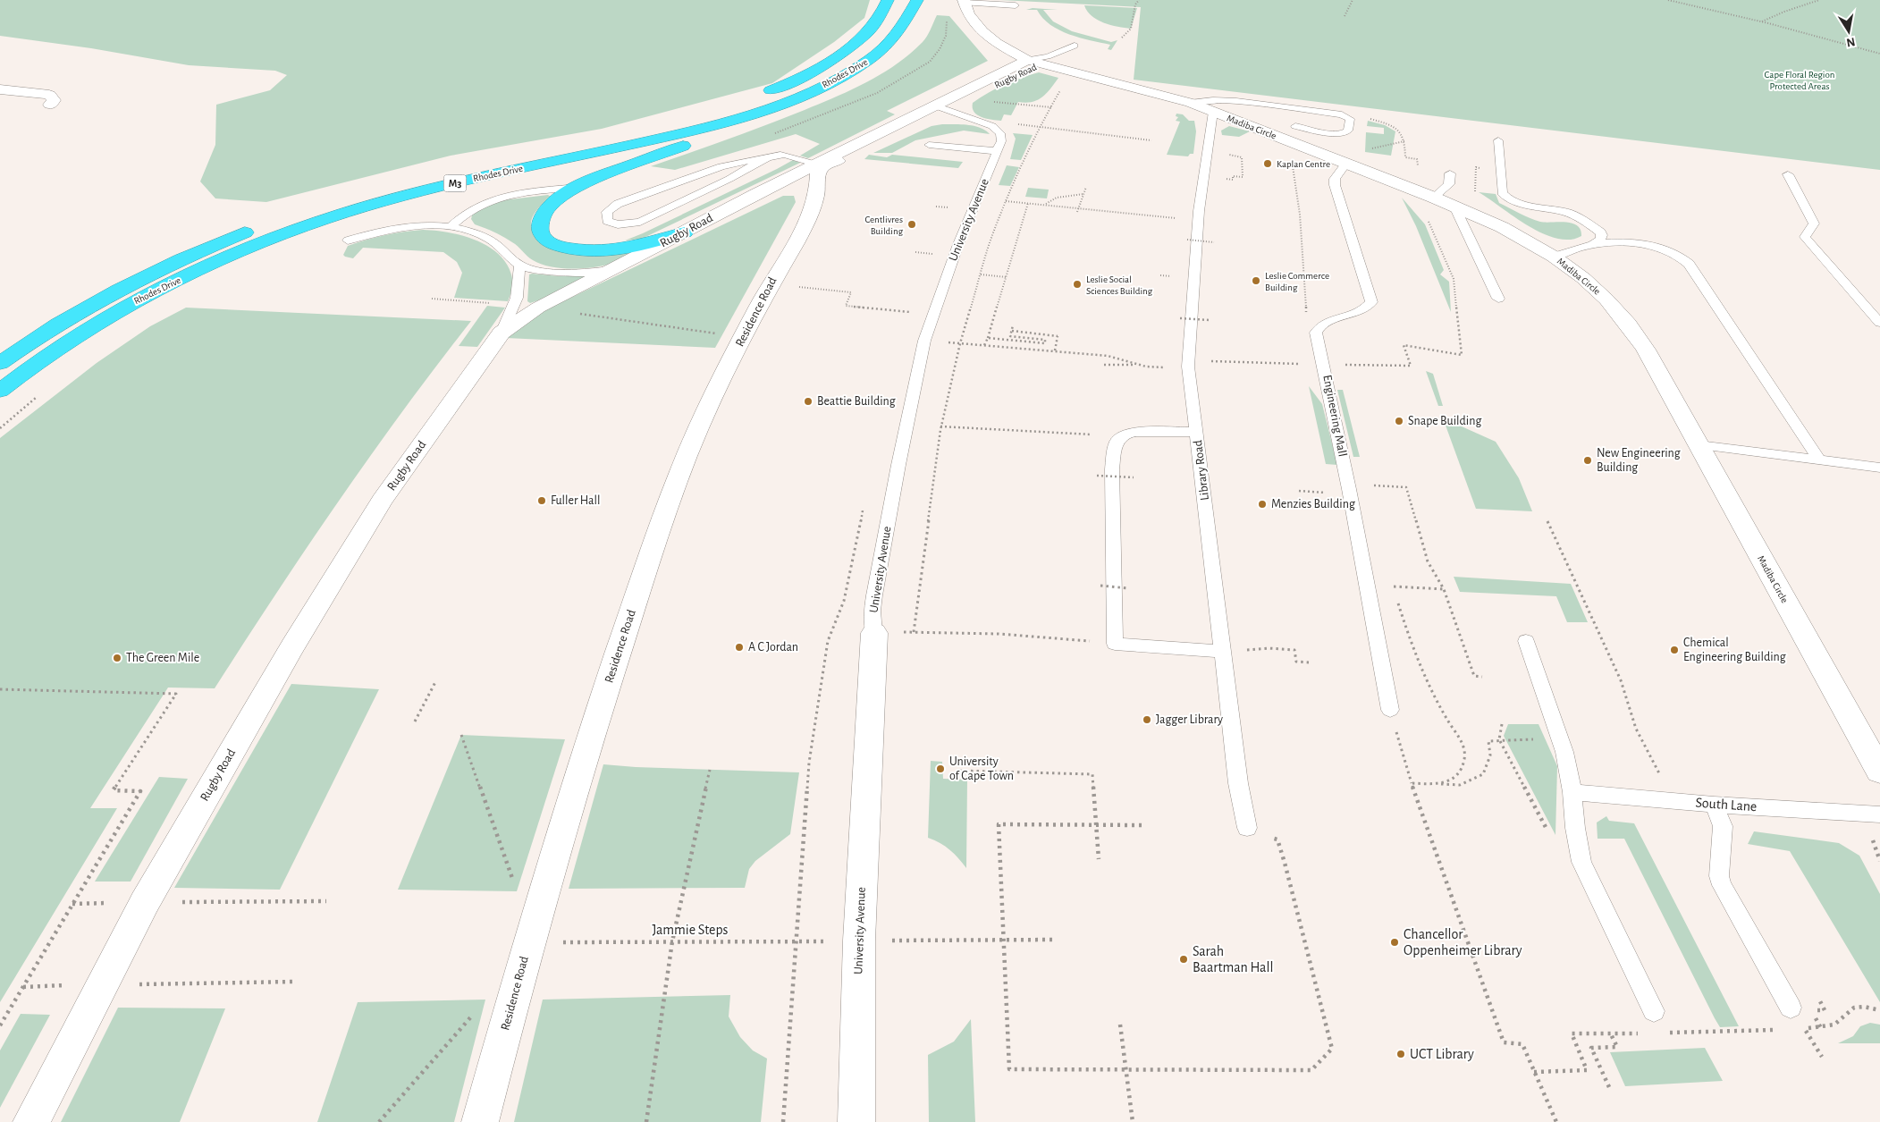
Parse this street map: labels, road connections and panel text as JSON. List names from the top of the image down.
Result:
{
  "streets": {
    "highway": ["Rhodes Drive", "M3"],
    "street": [
      "Rugby Road",
      "Madiba Circle",
      "University Avenue",
      "Residence Road"
    ],
    "lane": ["Engineering Mall", "Library Road", "South Lane"],
    "path": ["Jammie Steps"]
  },
  "crossings": [
    ["Rugby Road", "Madiba Circle"],
    ["Rugby Road", "University Avenue"],
    ["Madiba Circle", "Engineering Mall"],
    ["Madiba Circle", "Library Road"]
  ],
  "parks": ["Cape Floral Region Protected Areas"],
  "places": [
    "Kaplan Centre",
    "Centlivres Building",
    "Leslie Commerce Building",
    "Leslie Social Sciences Building",
    "Beattie Building",
    "Snape Building",
    "New Engineering Building",
    "Fuller Hall",
    "Menzies Building",
    "A C Jordan",
    "Chemical Engineering Building",
    "The Green Mile",
    "Jagger Library",
    "University of Cape Town",
    "Chancellor Oppenheimer Library",
    "Sarah Baartman Hall",
    "UCT Library"
  ],
  "north": "bottom"
}
